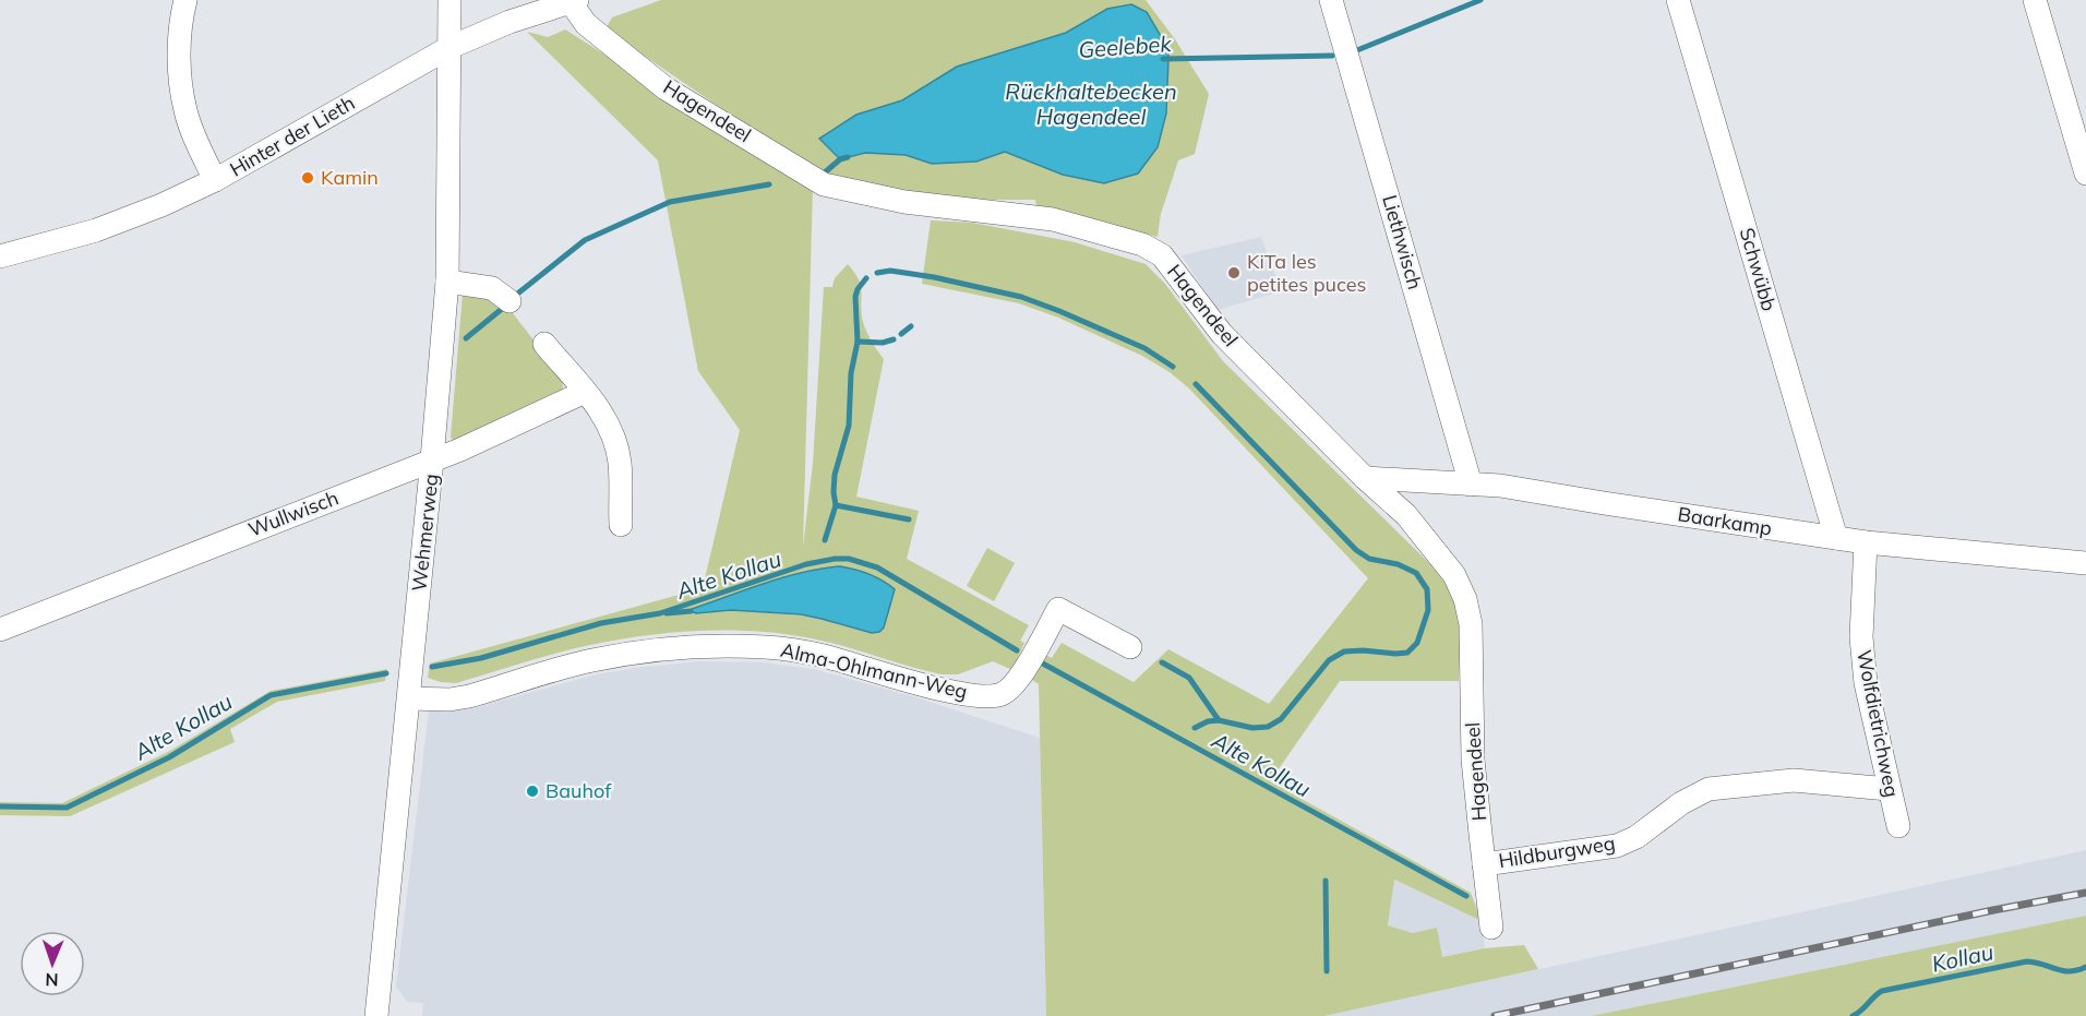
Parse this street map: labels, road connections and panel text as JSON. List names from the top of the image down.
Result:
{
  "streets": {
    "street": [
      "Hagendeel",
      "Hinter der Lieth",
      "Liethwisch",
      "Schwübb",
      "Wullwisch",
      "Baarkamp",
      "Wehmerweg",
      "Alma-Ohlmann-Weg",
      "Wolfdietrichweg",
      "Hildburgweg"
    ]
  },
  "crossings": [
    ["Hagendeel", "Hinter der Lieth"],
    ["Hagendeel", "Baarkamp"],
    ["Hagendeel", "Hildburgweg"],
    ["Hinter der Lieth", "Wehmerweg"],
    ["Liethwisch", "Baarkamp"],
    ["Schwübb", "Baarkamp"],
    ["Wullwisch", "Wehmerweg"],
    ["Baarkamp", "Wolfdietrichweg"],
    ["Wehmerweg", "Alma-Ohlmann-Weg"],
    ["Wolfdietrichweg", "Hildburgweg"]
  ],
  "water": [
    "Geelebek",
    "Rückhaltebecken Hagendeel",
    "Alte Kollau",
    "Kollau"
  ],
  "places": ["Kamin", "KiTa les petites puces", "Bauhof"],
  "north": "bottom"
}
